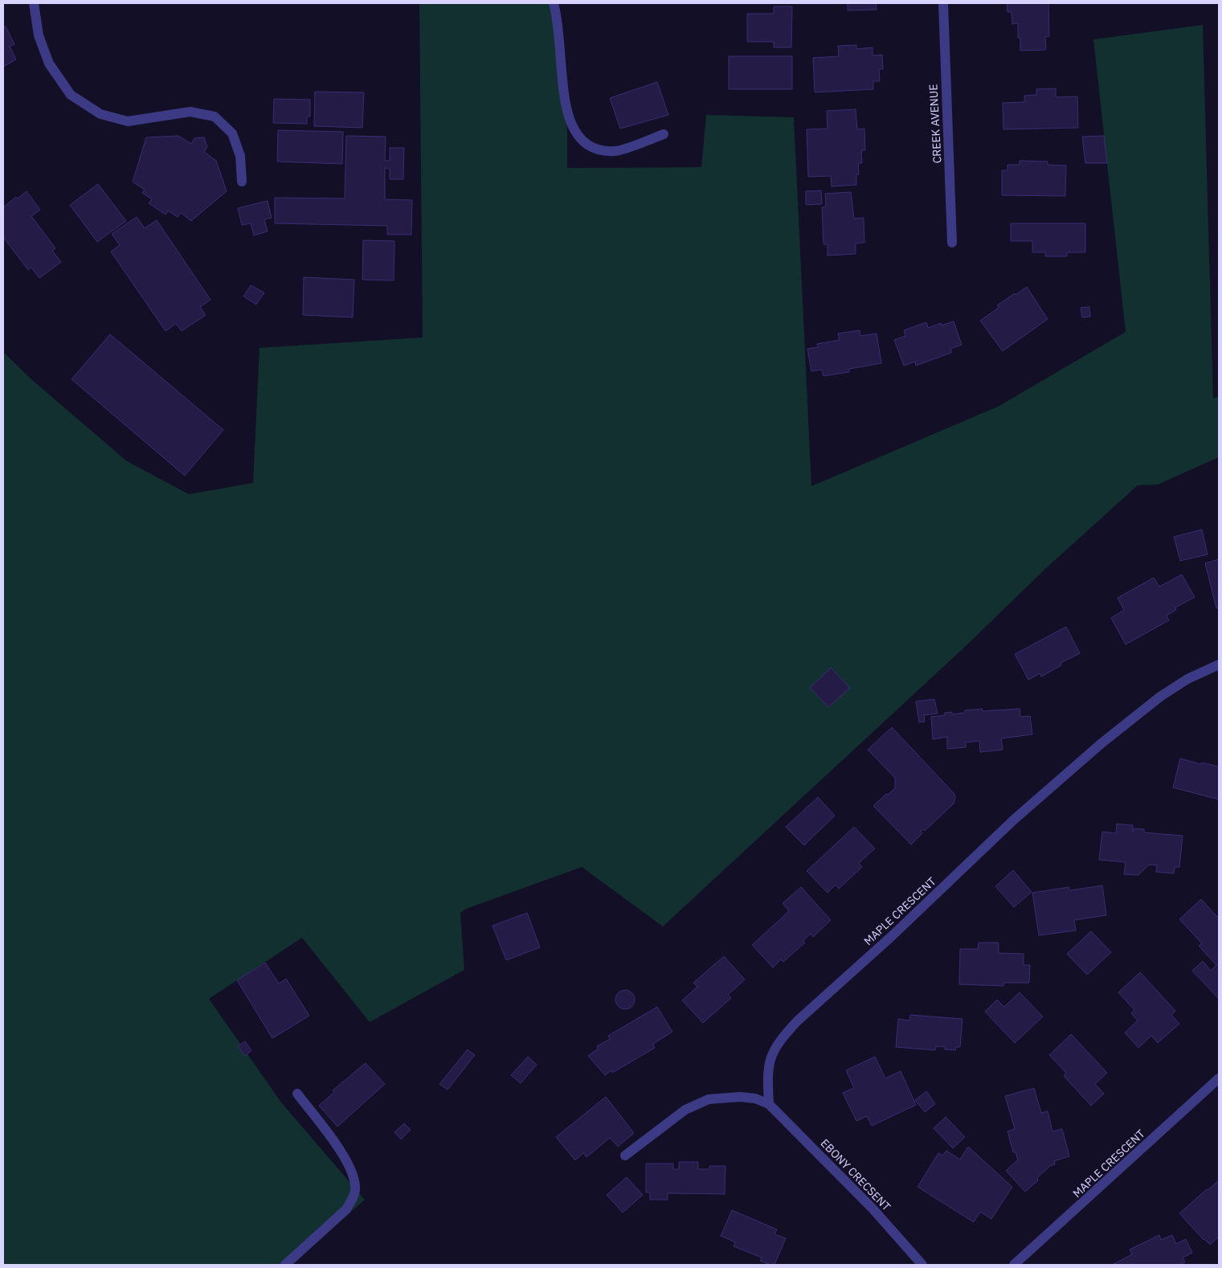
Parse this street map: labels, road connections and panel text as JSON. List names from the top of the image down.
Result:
{
  "streets": {
    "street": ["CREEK AVENUE", "MAPLE CRESCENT", "EBONY CRECSENT"]
  },
  "crossings": [
    ["MAPLE CRESCENT", "EBONY CRECSENT"]
  ]
}
